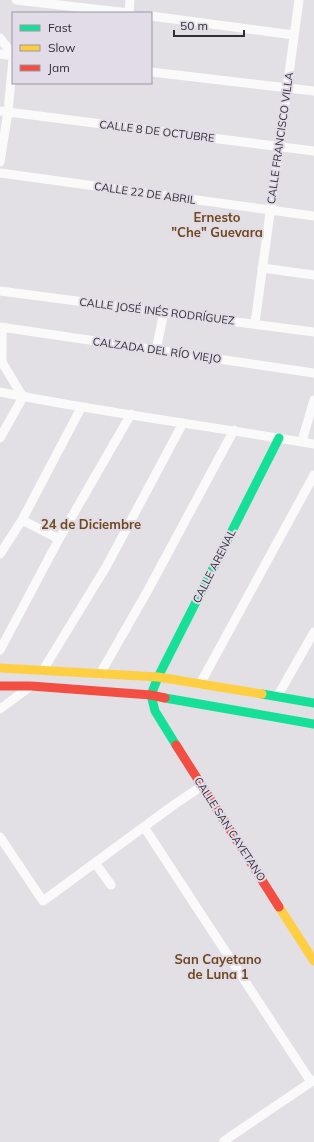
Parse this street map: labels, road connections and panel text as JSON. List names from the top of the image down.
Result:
{
  "streets": {
    "street": [
      "CALLE 8 DE OCTUBRE",
      "CALLE FRANCISCO VILLA",
      "CALLE 22 DE ABRIL",
      "CALLE JOSÉ INÉS RODRÍGUEZ",
      "CALZADA DEL RÍO VIEJO",
      "CALLE ARENAL",
      "CALLE SAN CAYETANO"
    ]
  },
  "crossings": [
    ["CALLE 8 DE OCTUBRE", "CALLE FRANCISCO VILLA"],
    ["CALLE FRANCISCO VILLA", "CALLE 22 DE ABRIL"],
    ["CALLE FRANCISCO VILLA", "CALLE JOSÉ INÉS RODRÍGUEZ"],
    ["CALLE ARENAL", "CALLE SAN CAYETANO"]
  ],
  "districts": ["Ernesto \"Che\" Guevara", "24 de Diciembre", "San Cayetano de Luna 1"],
  "legend": ["Fast", "Slow", "Jam"],
  "scale_bar": "50 m"
}
